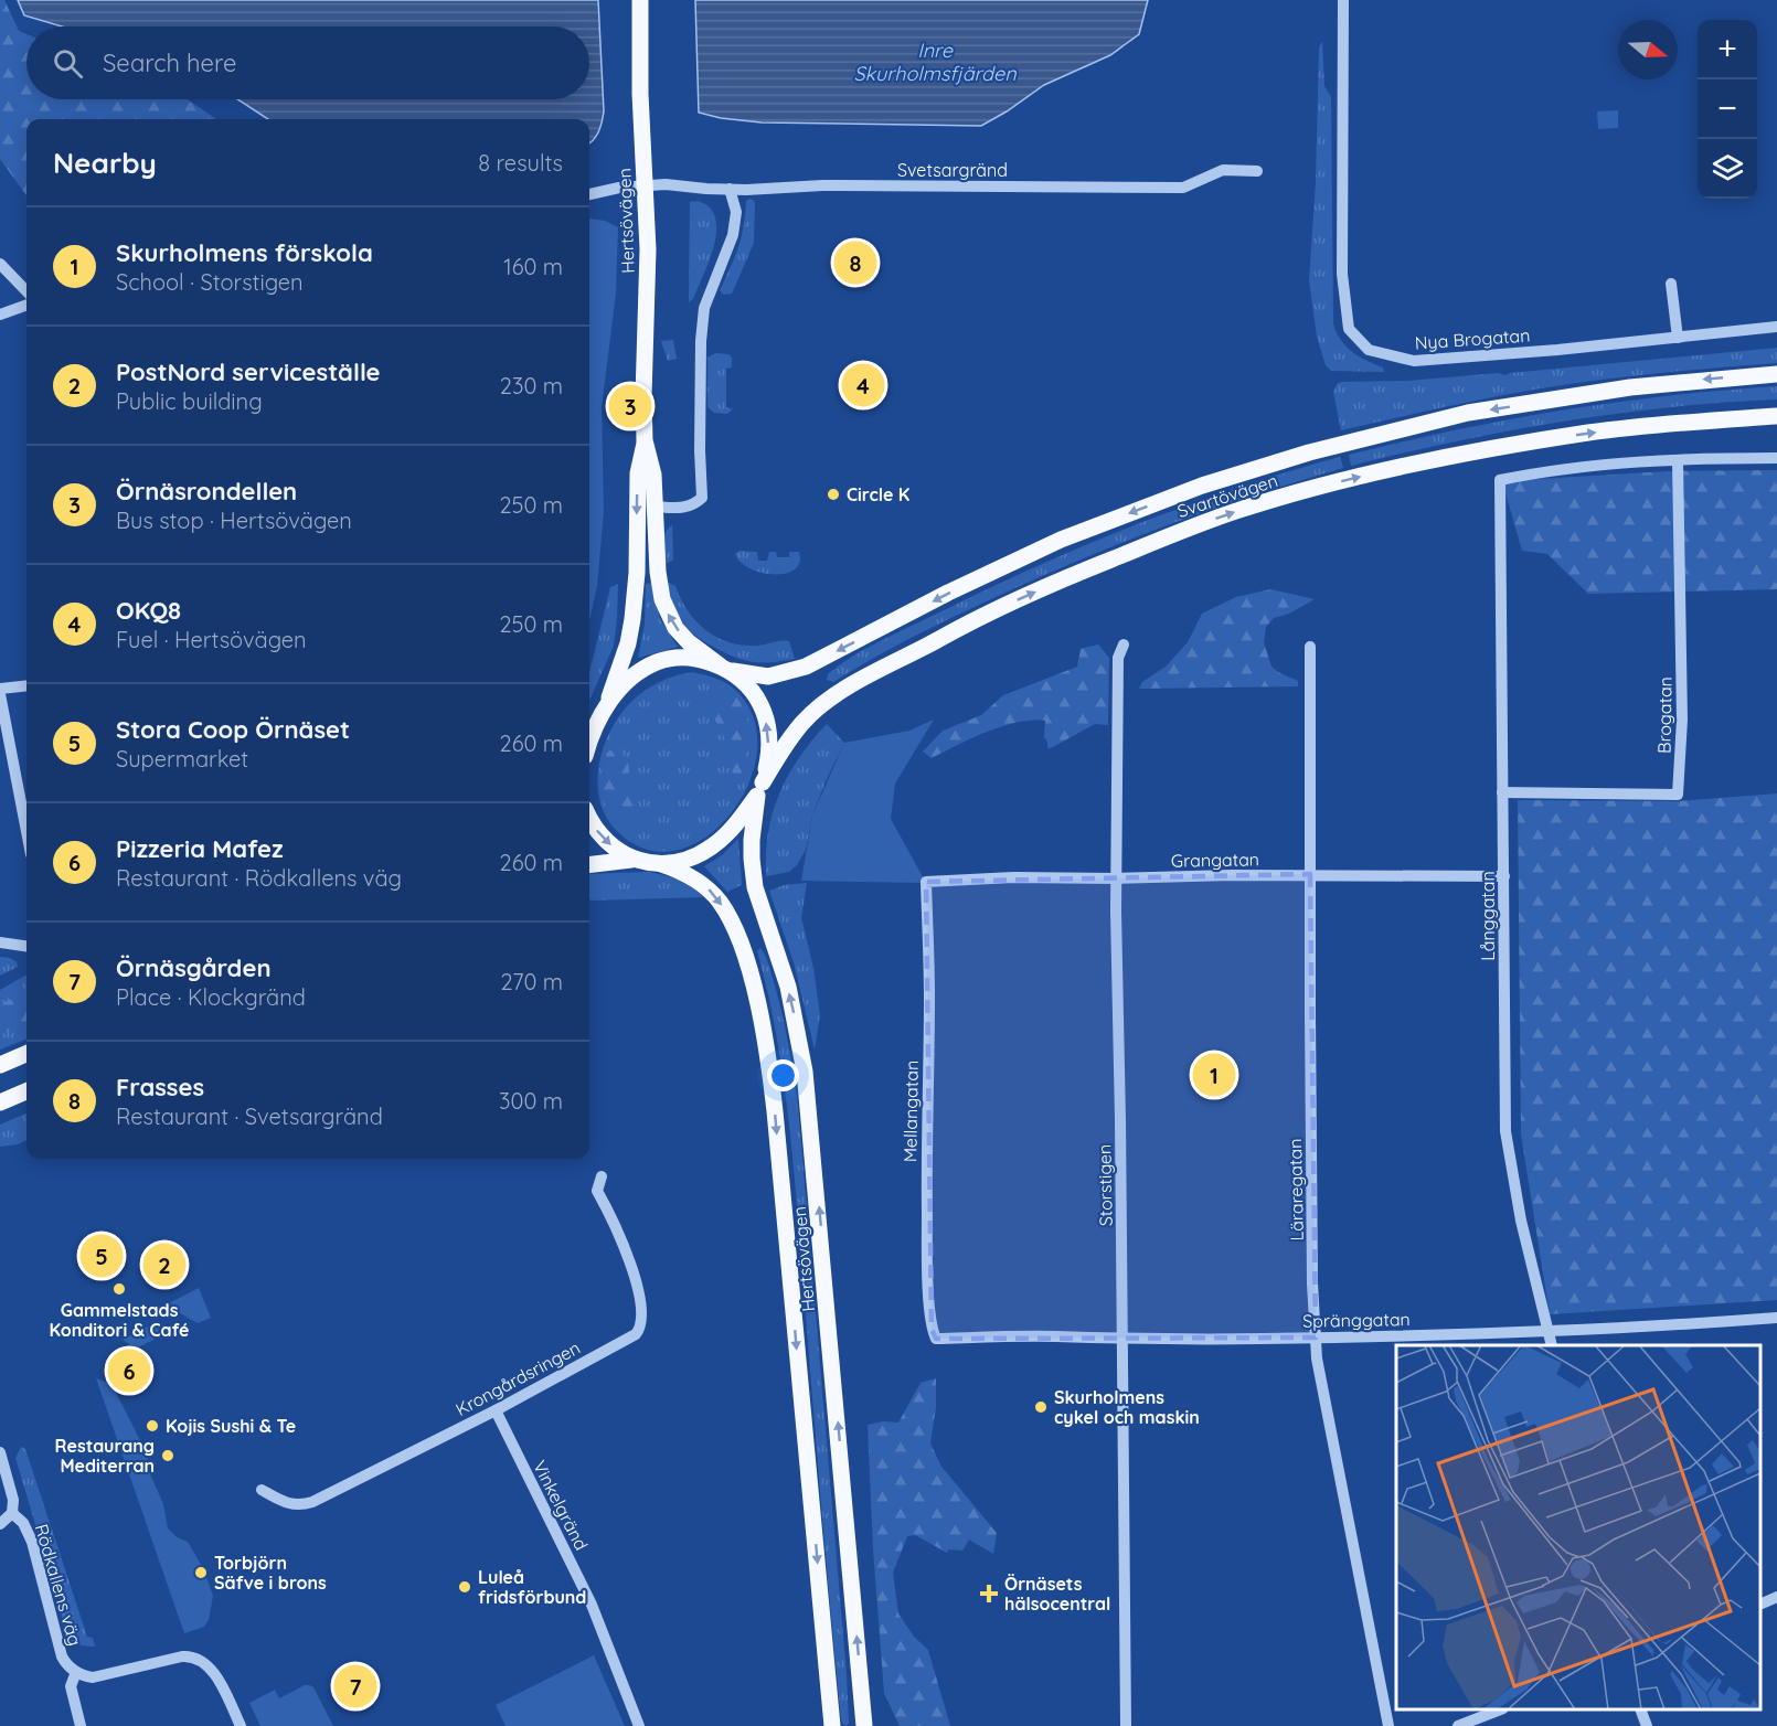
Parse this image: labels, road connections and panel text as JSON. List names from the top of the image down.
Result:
{
  "streets": {
    "main road": ["Hertsövägen", "Svartövägen"],
    "street": [
      "Svetsargränd",
      "Nya Brogatan",
      "Brogatan",
      "Grangatan",
      "Långgatan",
      "Mellangatan",
      "Storstigen",
      "Läraregatan",
      "Spränggatan",
      "Krongårdsringen",
      "Vinkelgränd",
      "Rödkallens väg"
    ]
  },
  "crossings": [
    ["Svetsargränd", "Hertsövägen"],
    ["Hertsövägen", "Svartövägen"],
    ["Brogatan", "Långgatan"],
    ["Grangatan", "Långgatan"],
    ["Grangatan", "Mellangatan"],
    ["Grangatan", "Storstigen"],
    ["Grangatan", "Läraregatan"],
    ["Långgatan", "Spränggatan"],
    ["Mellangatan", "Spränggatan"],
    ["Storstigen", "Spränggatan"],
    ["Läraregatan", "Spränggatan"],
    ["Krongårdsringen", "Vinkelgränd"]
  ],
  "water": ["Inre Skurholmsfjärden"],
  "places": {
    "other": [
      "Circle K",
      "Gammelstads Konditori & Café",
      "Skurholmens cykel och maskin",
      "Kojis Sushi & Te",
      "Restaurang Mediterran",
      "Torbjörn Säfve i brons",
      "Luleå fridsförbund"
    ],
    "health": ["Örnäsets hälsocentral"]
  },
  "north": "right",
  "page": {
    "map_buttons": ["+", "−"],
    "search": "Search here",
    "heading": ["Nearby", "8 results"],
    "list": [
      {
        "mark": "1",
        "name": "Skurholmens förskola",
        "note": "School · Storstigen",
        "value": "160 m"
      },
      {
        "mark": "2",
        "name": "PostNord serviceställe",
        "note": "Public building",
        "value": "230 m"
      },
      {
        "mark": "3",
        "name": "Örnäsrondellen",
        "note": "Bus stop · Hertsövägen",
        "value": "250 m"
      },
      {
        "mark": "4",
        "name": "OKQ8",
        "note": "Fuel · Hertsövägen",
        "value": "250 m"
      },
      {
        "mark": "5",
        "name": "Stora Coop Örnäset",
        "note": "Supermarket",
        "value": "260 m"
      },
      {
        "mark": "6",
        "name": "Pizzeria Mafez",
        "note": "Restaurant · Rödkallens väg",
        "value": "260 m"
      },
      {
        "mark": "7",
        "name": "Örnäsgården",
        "note": "Place · Klockgränd",
        "value": "270 m"
      },
      {
        "mark": "8",
        "name": "Frasses",
        "note": "Restaurant · Svetsargränd",
        "value": "300 m"
      }
    ],
    "pins": [
      "8",
      "4",
      "3",
      "1",
      "5",
      "2",
      "6",
      "7"
    ]
  }
}
